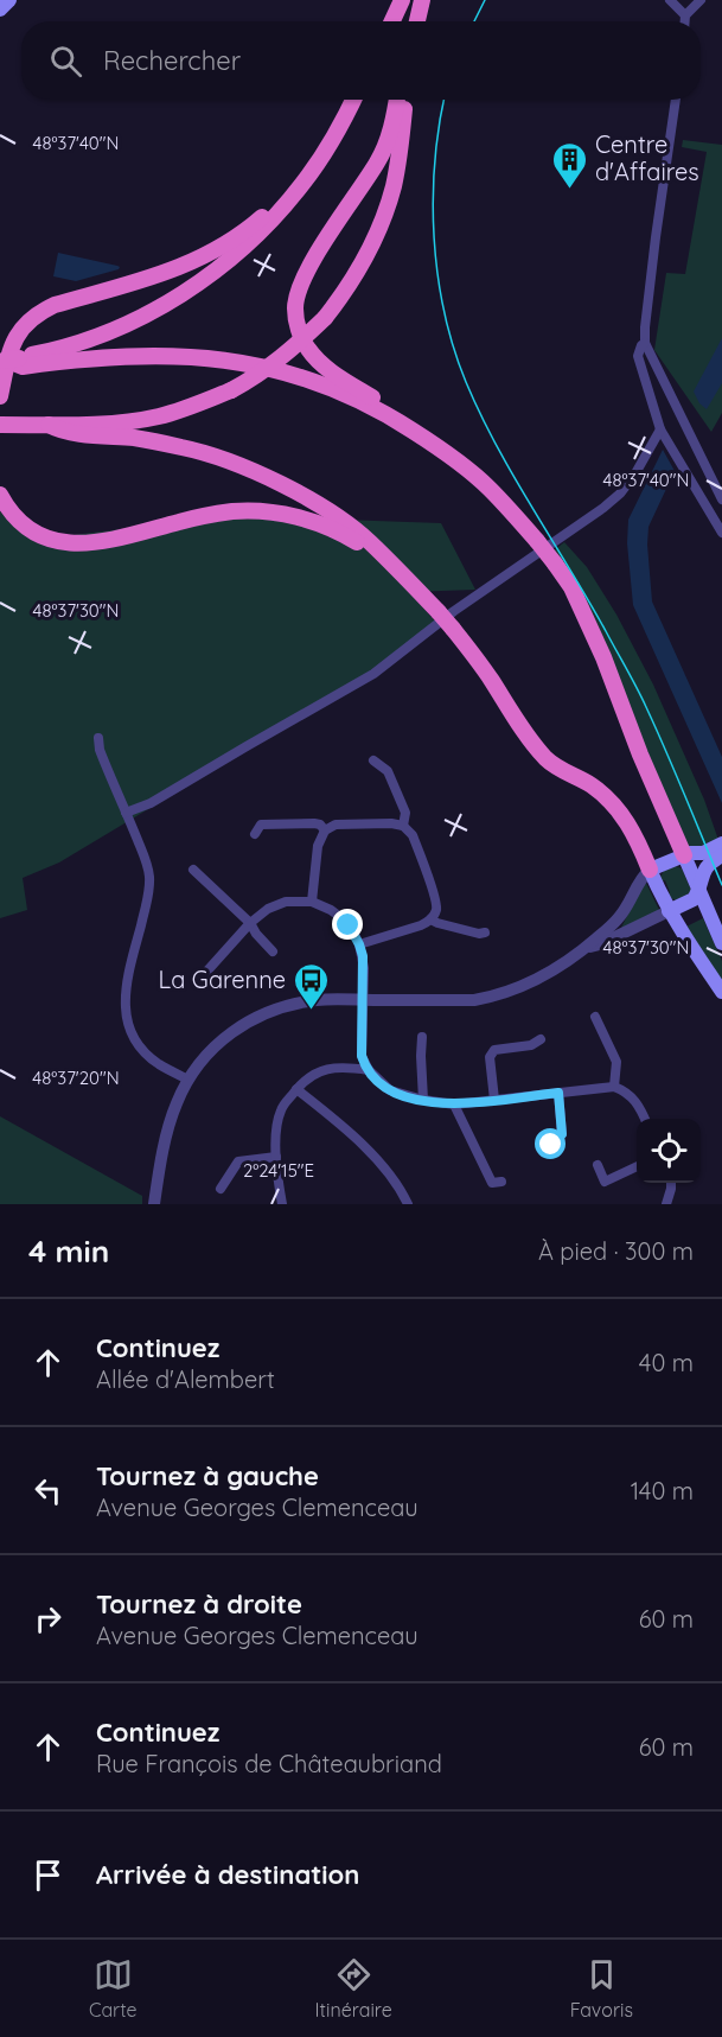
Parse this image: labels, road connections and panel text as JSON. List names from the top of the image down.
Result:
{
  "places": {
    "building": ["Centre d'Affaires"],
    "bus stop": ["La Garenne"]
  },
  "page": {
    "search": "Rechercher",
    "heading": ["4 min", "À pied · 300 m"],
    "list": [
      ["Continuez", "Allée d'Alembert", "40 m"],
      ["Tournez à gauche", "Avenue Georges Clemenceau", "140 m"],
      ["Tournez à droite", "Avenue Georges Clemenceau", "60 m"],
      ["Continuez", "Rue François de Châteaubriand", "60 m"],
      "Arrivée à destination"
    ],
    "nav": ["Carte", "Itinéraire", "Favoris"]
  },
  "coordinates": [
    "48°37'40\"N",
    "48°37'30\"N",
    "48°37'20\"N",
    "2°24'15\"E"
  ]
}
